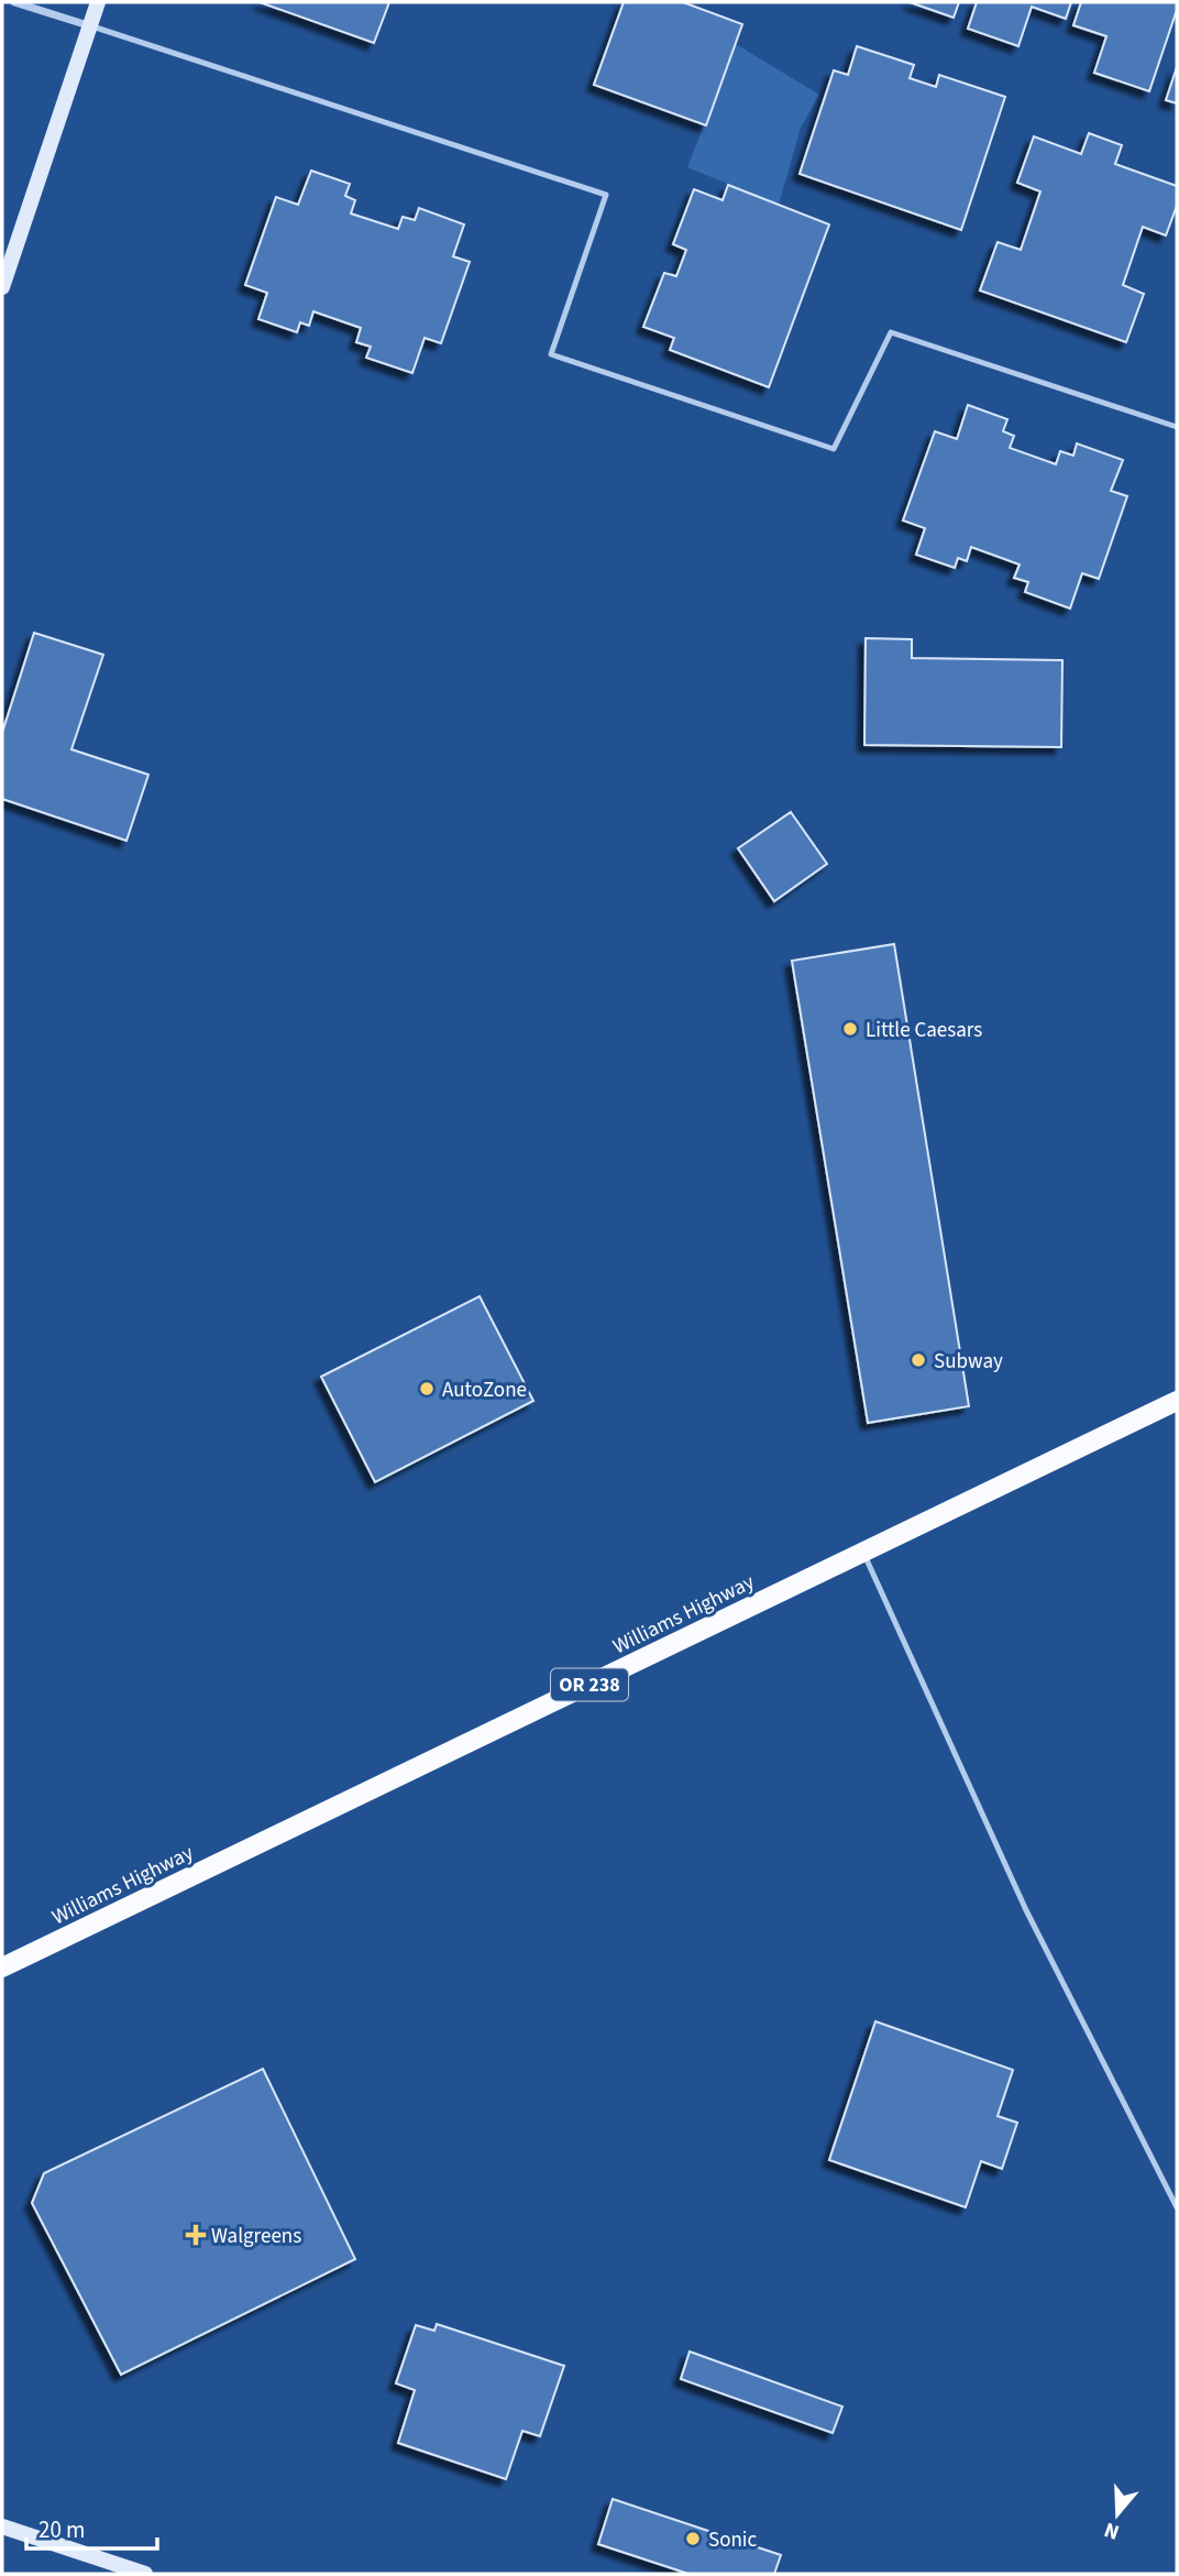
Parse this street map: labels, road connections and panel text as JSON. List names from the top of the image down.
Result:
{
  "streets": {
    "main road": ["Williams Highway", "OR 238"]
  },
  "places": {
    "other": [
      "Little Caesars",
      "Subway",
      "AutoZone",
      "Sonic"
    ],
    "health": ["Walgreens"]
  },
  "scale_bar": "20 m",
  "north": "bottom"
}
